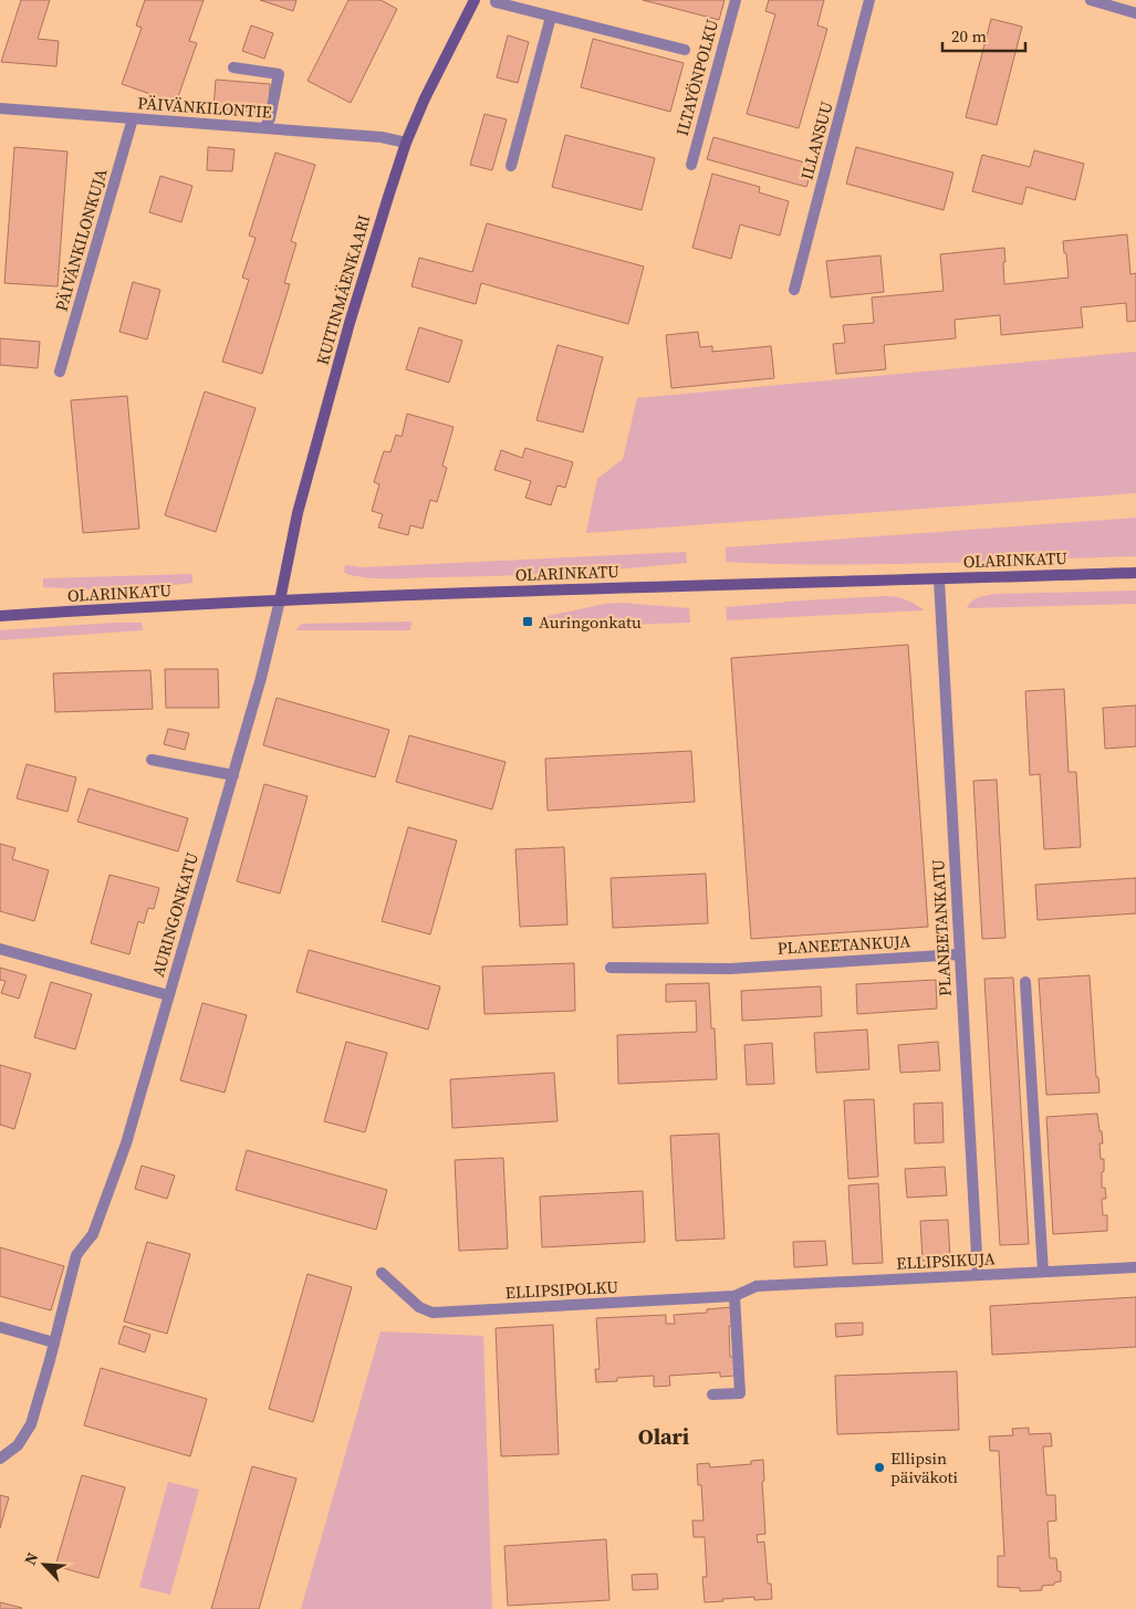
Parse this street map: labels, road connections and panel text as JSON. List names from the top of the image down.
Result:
{
  "streets": {
    "main road": ["KUITINMÄENKAARI", "OLARINKATU"],
    "street": [
      "ILTAYÖNPOLKU",
      "PÄIVÄNKILONTIE",
      "ILLANSUU",
      "PÄIVÄNKILONKUJA",
      "AURINGONKATU",
      "PLANEETANKATU",
      "PLANEETANKUJA",
      "ELLIPSIKUJA",
      "ELLIPSIPOLKU"
    ]
  },
  "crossings": [
    ["PÄIVÄNKILONTIE", "PÄIVÄNKILONKUJA"],
    ["PÄIVÄNKILONTIE", "KUITINMÄENKAARI"],
    ["KUITINMÄENKAARI", "OLARINKATU"],
    ["KUITINMÄENKAARI", "AURINGONKATU"],
    ["OLARINKATU", "AURINGONKATU"],
    ["OLARINKATU", "PLANEETANKATU"],
    ["PLANEETANKATU", "PLANEETANKUJA"],
    ["PLANEETANKATU", "ELLIPSIKUJA"],
    ["ELLIPSIKUJA", "ELLIPSIPOLKU"]
  ],
  "districts": ["Olari"],
  "places": {
    "transit": ["Auringonkatu"],
    "other": ["Ellipsin päiväkoti"]
  },
  "scale_bar": "20 m",
  "north": "top left"
}
